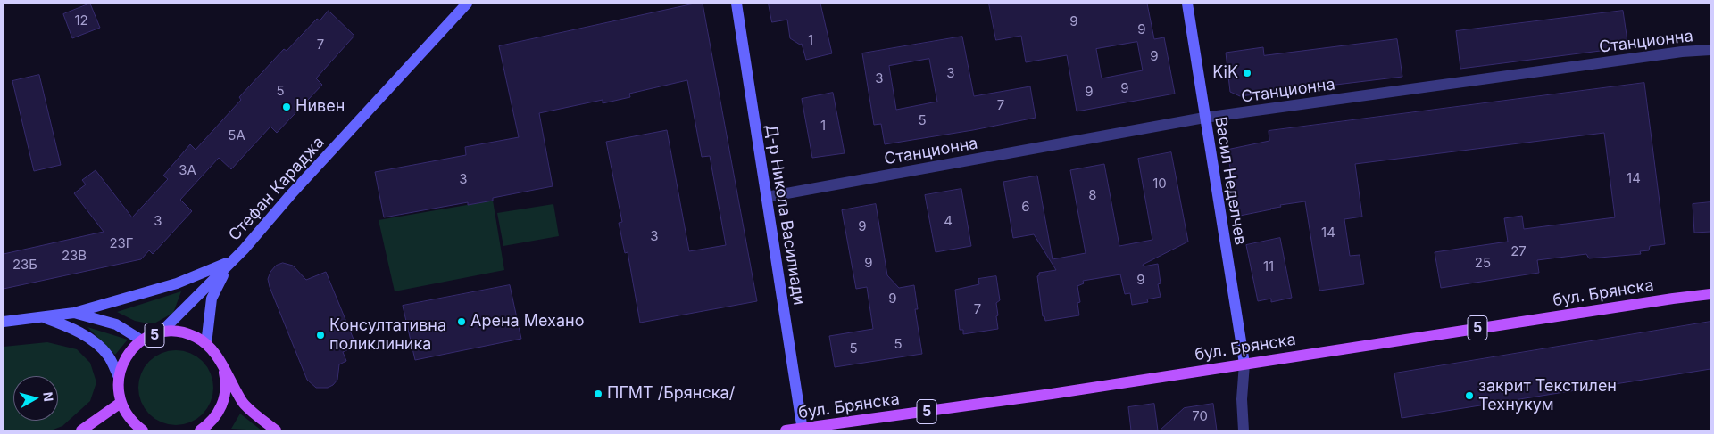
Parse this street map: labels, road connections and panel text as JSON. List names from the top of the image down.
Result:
{
  "streets": {
    "main road": [
      "Васил Неделчев",
      "Стефан Караджа",
      "Д-р Никола Василиади",
      "бул. Брянска",
      "5"
    ],
    "street": ["Станционна"]
  },
  "crossings": [
    ["Станционна", "Васил Неделчев"],
    ["Станционна", "Д-р Никола Василиади"],
    ["Васил Неделчев", "бул. Брянска"],
    ["Стефан Караджа", "5"],
    ["Д-р Никола Василиади", "бул. Брянска"]
  ],
  "places": [
    "KiK",
    "Нивен",
    "Арена Механо",
    "Консултативна поликлиника",
    "ПГМТ /Брянска/",
    "закрит Текстилен Технукум"
  ],
  "house_numbers": [
    "12",
    "9",
    "9",
    "1",
    "7",
    "9",
    "3",
    "3",
    "9",
    "5",
    "9",
    "7",
    "5",
    "1",
    "5А",
    "3А",
    "14",
    "3",
    "10",
    "8",
    "6",
    "3",
    "4",
    "9",
    "14",
    "3",
    "23Г",
    "27",
    "23В",
    "9",
    "25",
    "23Б",
    "11",
    "9",
    "9",
    "7",
    "5",
    "5",
    "70"
  ],
  "north": "right"
}
